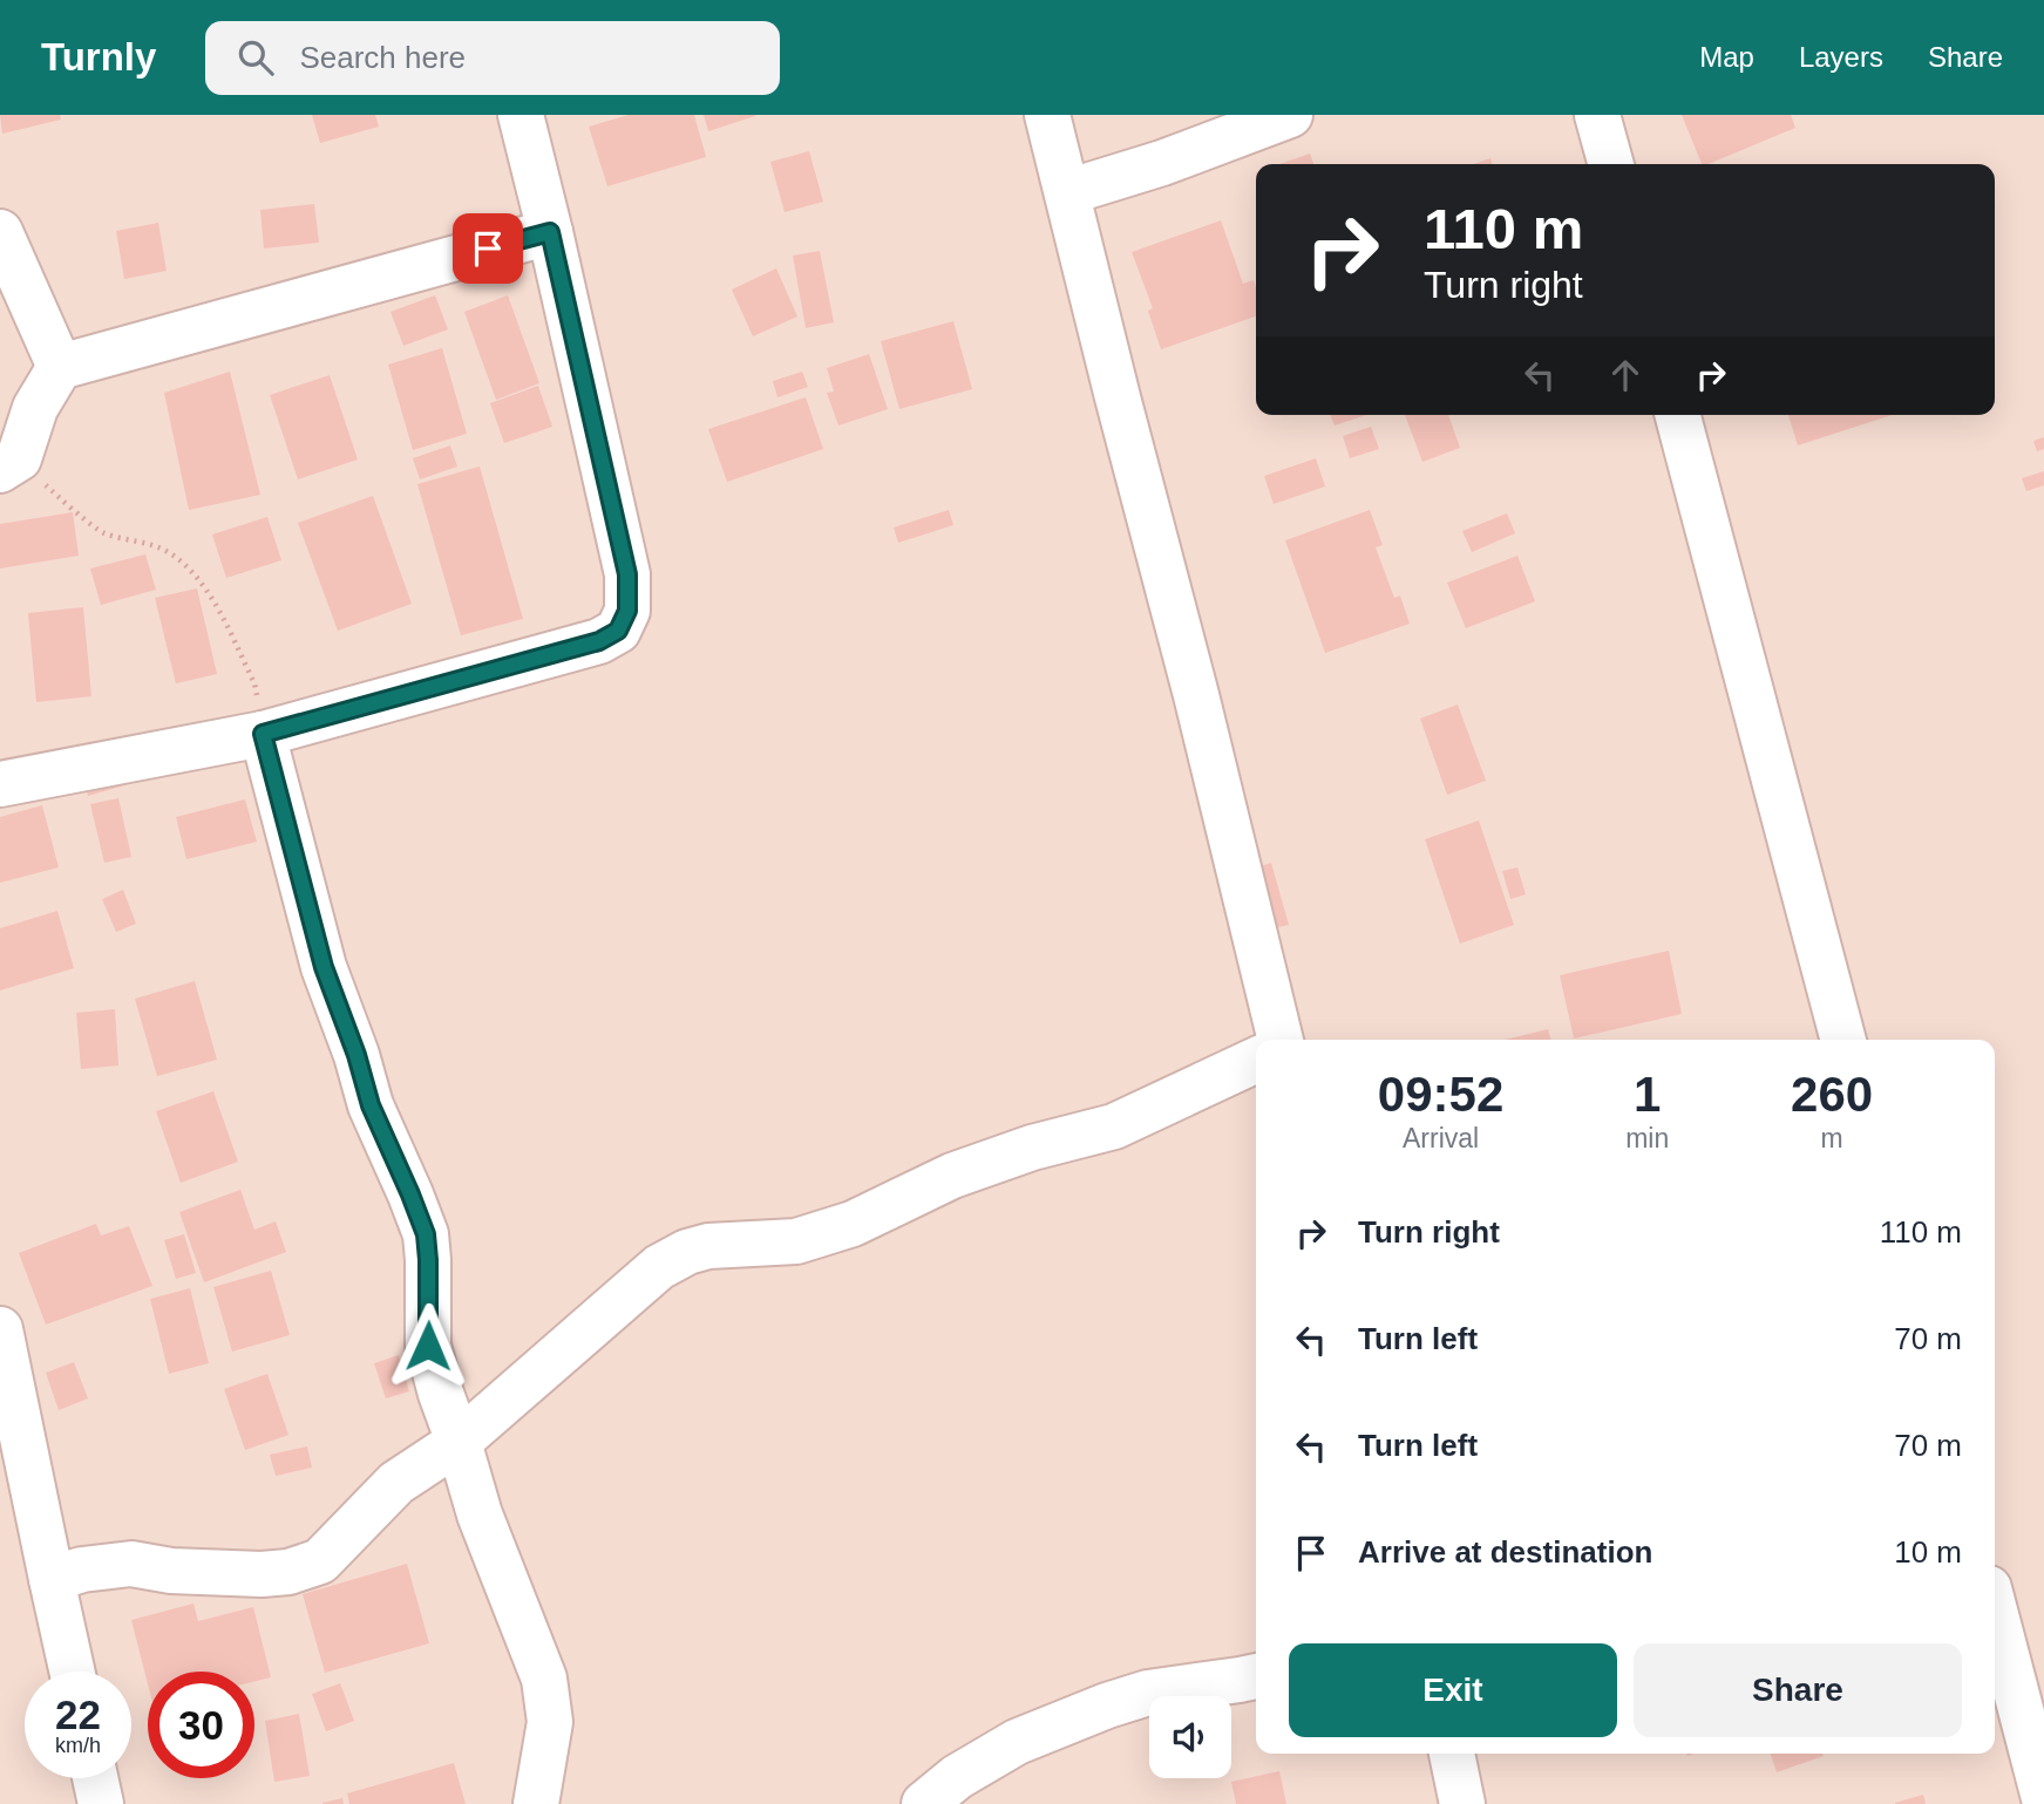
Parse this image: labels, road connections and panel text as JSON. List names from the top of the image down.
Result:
{
  "page": {
    "header": "Turnly",
    "search": "Search here",
    "nav": ["Map", "Layers", "Share"],
    "turn": ["110 m", "Turn right"],
    "eta": [
      "09:52",
      "Arrival",
      "1",
      "min",
      "260",
      "m"
    ],
    "list": [
      {
        "name": "Turn right",
        "value": "110 m"
      },
      {
        "name": "Turn left",
        "value": "70 m"
      },
      {
        "name": "Turn left",
        "value": "70 m"
      },
      {
        "name": "Arrive at destination",
        "value": "10 m"
      }
    ],
    "buttons": ["Exit", "Share"],
    "speed": "22 km/h",
    "limit": "30"
  }
}
